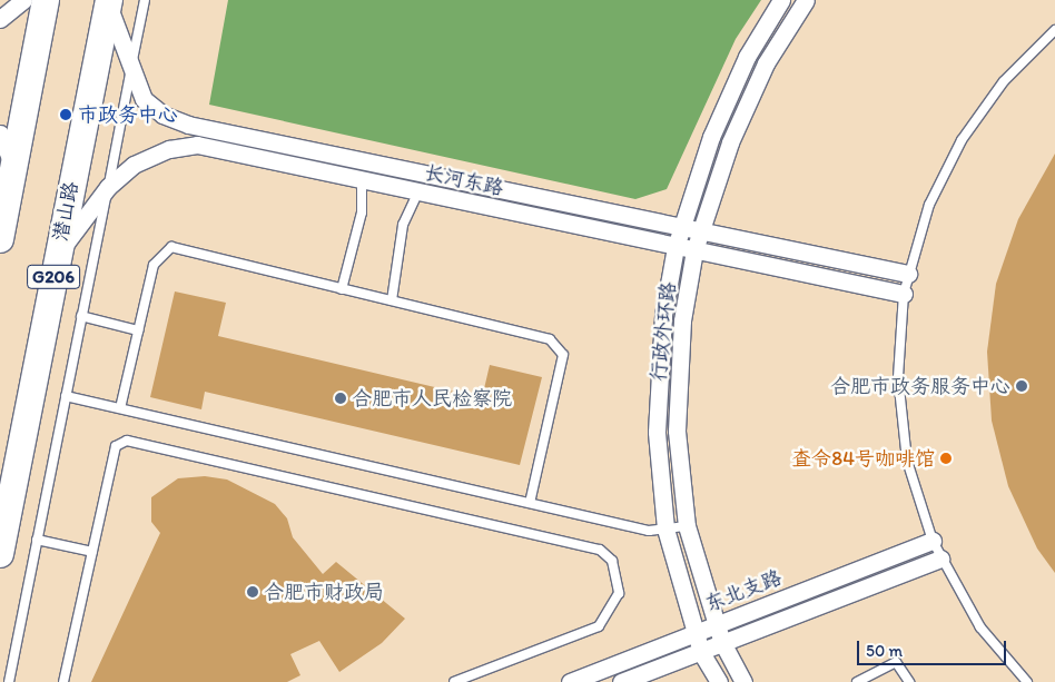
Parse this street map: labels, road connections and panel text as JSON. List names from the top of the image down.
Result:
{
  "streets": {
    "main road": ["潜山路", "G206"],
    "street": ["长河东路", "行政外环路", "东北支路"]
  },
  "crossings": [
    ["长河东路", "潜山路"],
    ["长河东路", "行政外环路"],
    ["行政外环路", "东北支路"]
  ],
  "places": [
    "市政务中心",
    "合肥市政务服务中心",
    "合肥市人民检察院",
    "查令84号咖啡馆",
    "合肥市财政局"
  ],
  "scale_bar": "50 m"
}
